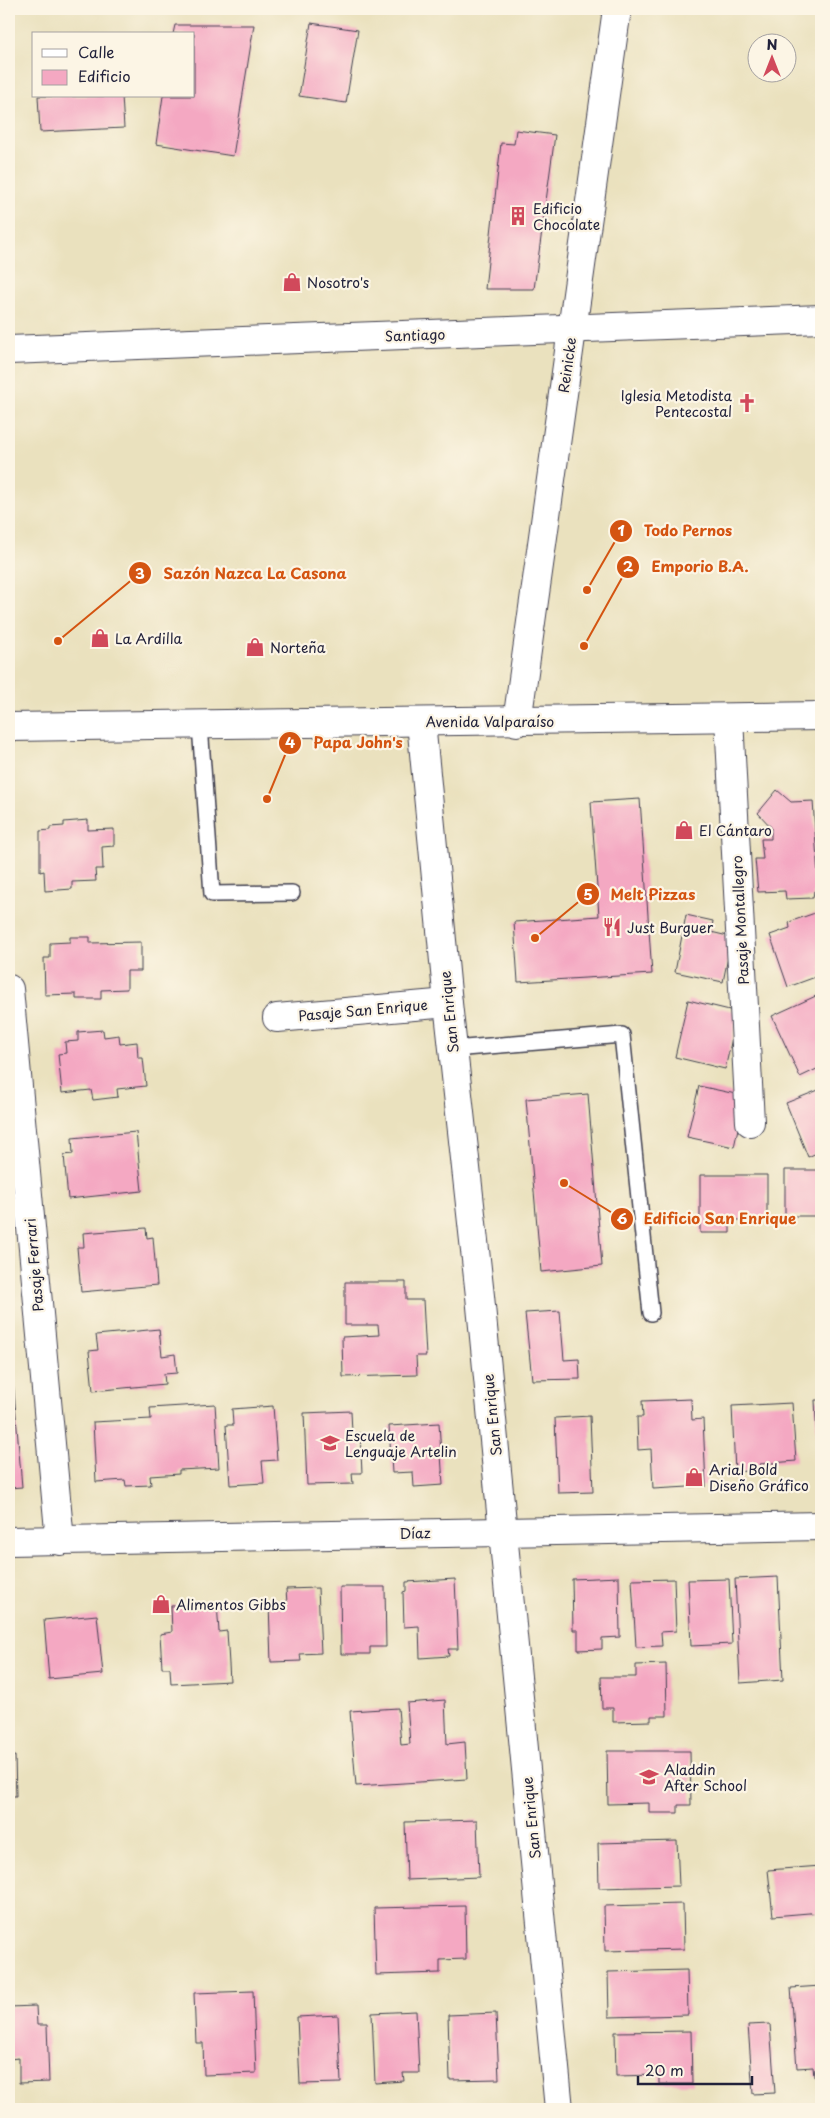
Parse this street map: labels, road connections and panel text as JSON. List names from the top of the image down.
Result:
{
  "streets": {
    "street": [
      "Santiago",
      "Reinicke",
      "Avenida Valparaíso",
      "Pasaje Montallegro",
      "Pasaje San Enrique",
      "San Enrique",
      "Pasaje Ferrari",
      "Díaz"
    ]
  },
  "crossings": [
    ["Santiago", "Reinicke"],
    ["Reinicke", "Avenida Valparaíso"],
    ["Avenida Valparaíso", "Pasaje Montallegro"],
    ["Avenida Valparaíso", "San Enrique"],
    ["Pasaje San Enrique", "San Enrique"],
    ["San Enrique", "Díaz"],
    ["Pasaje Ferrari", "Díaz"]
  ],
  "places": {
    "building": ["Edificio Chocolate"],
    "shop": [
      "Nosotro's",
      "La Ardilla",
      "Norteña",
      "El Cántaro",
      "Arial Bold Diseño Gráfico",
      "Alimentos Gibbs"
    ],
    "church": ["Iglesia Metodista Pentecostal"],
    "other": [
      "Todo Pernos",
      "Sazón Nazca La Casona",
      "Emporio B.A.",
      "Papa John's",
      "Melt Pizzas",
      "Edificio San Enrique"
    ],
    "restaurant": ["Just Burguer"],
    "school or university": ["Escuela de Lenguaje Artelin", "Aladdin After School"]
  },
  "legend": ["Calle", "Edificio"],
  "scale_bar": "20 m",
  "north": "top"
}
